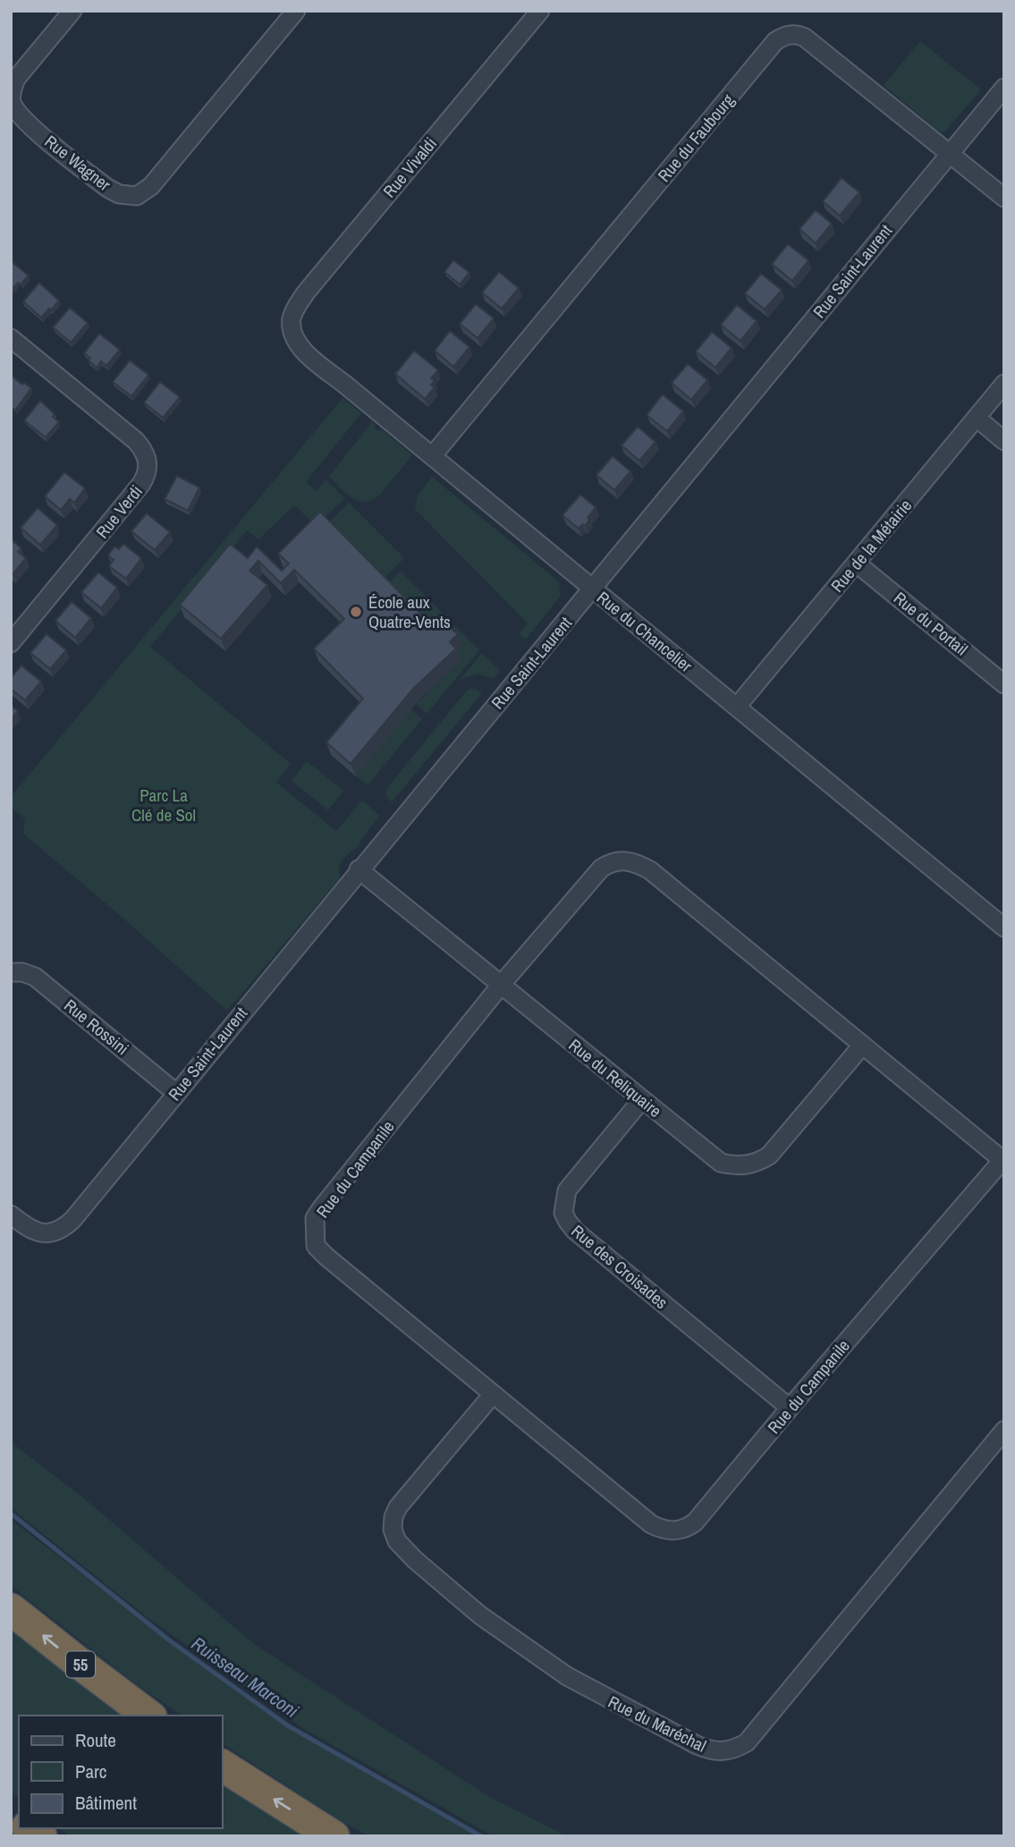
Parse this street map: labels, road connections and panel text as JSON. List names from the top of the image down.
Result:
{
  "streets": {
    "highway": ["55"],
    "street": [
      "Rue du Faubourg",
      "Rue Wagner",
      "Rue Vivaldi",
      "Rue Saint-Laurent",
      "Rue Verdi",
      "Rue de la Métairie",
      "Rue du Portail",
      "Rue du Chancelier",
      "Rue Rossini",
      "Rue du Reliquaire",
      "Rue du Campanile",
      "Rue des Croisades",
      "Rue du Maréchal"
    ]
  },
  "crossings": [
    ["Rue du Faubourg", "Rue Saint-Laurent"],
    ["Rue du Faubourg", "Rue du Chancelier"],
    ["Rue Vivaldi", "Rue du Chancelier"],
    ["Rue Saint-Laurent", "Rue du Chancelier"],
    ["Rue Saint-Laurent", "Rue Rossini"],
    ["Rue Saint-Laurent", "Rue du Reliquaire"],
    ["Rue de la Métairie", "Rue du Portail"],
    ["Rue de la Métairie", "Rue du Chancelier"],
    ["Rue du Reliquaire", "Rue du Campanile"],
    ["Rue du Reliquaire", "Rue des Croisades"],
    ["Rue du Campanile", "Rue des Croisades"],
    ["Rue du Campanile", "Rue du Maréchal"]
  ],
  "water": ["Ruisseau Marconi"],
  "parks": ["Parc La Clé de Sol"],
  "places": ["École aux Quatre-Vents"],
  "legend": ["Route", "Parc", "Bâtiment"]
}
